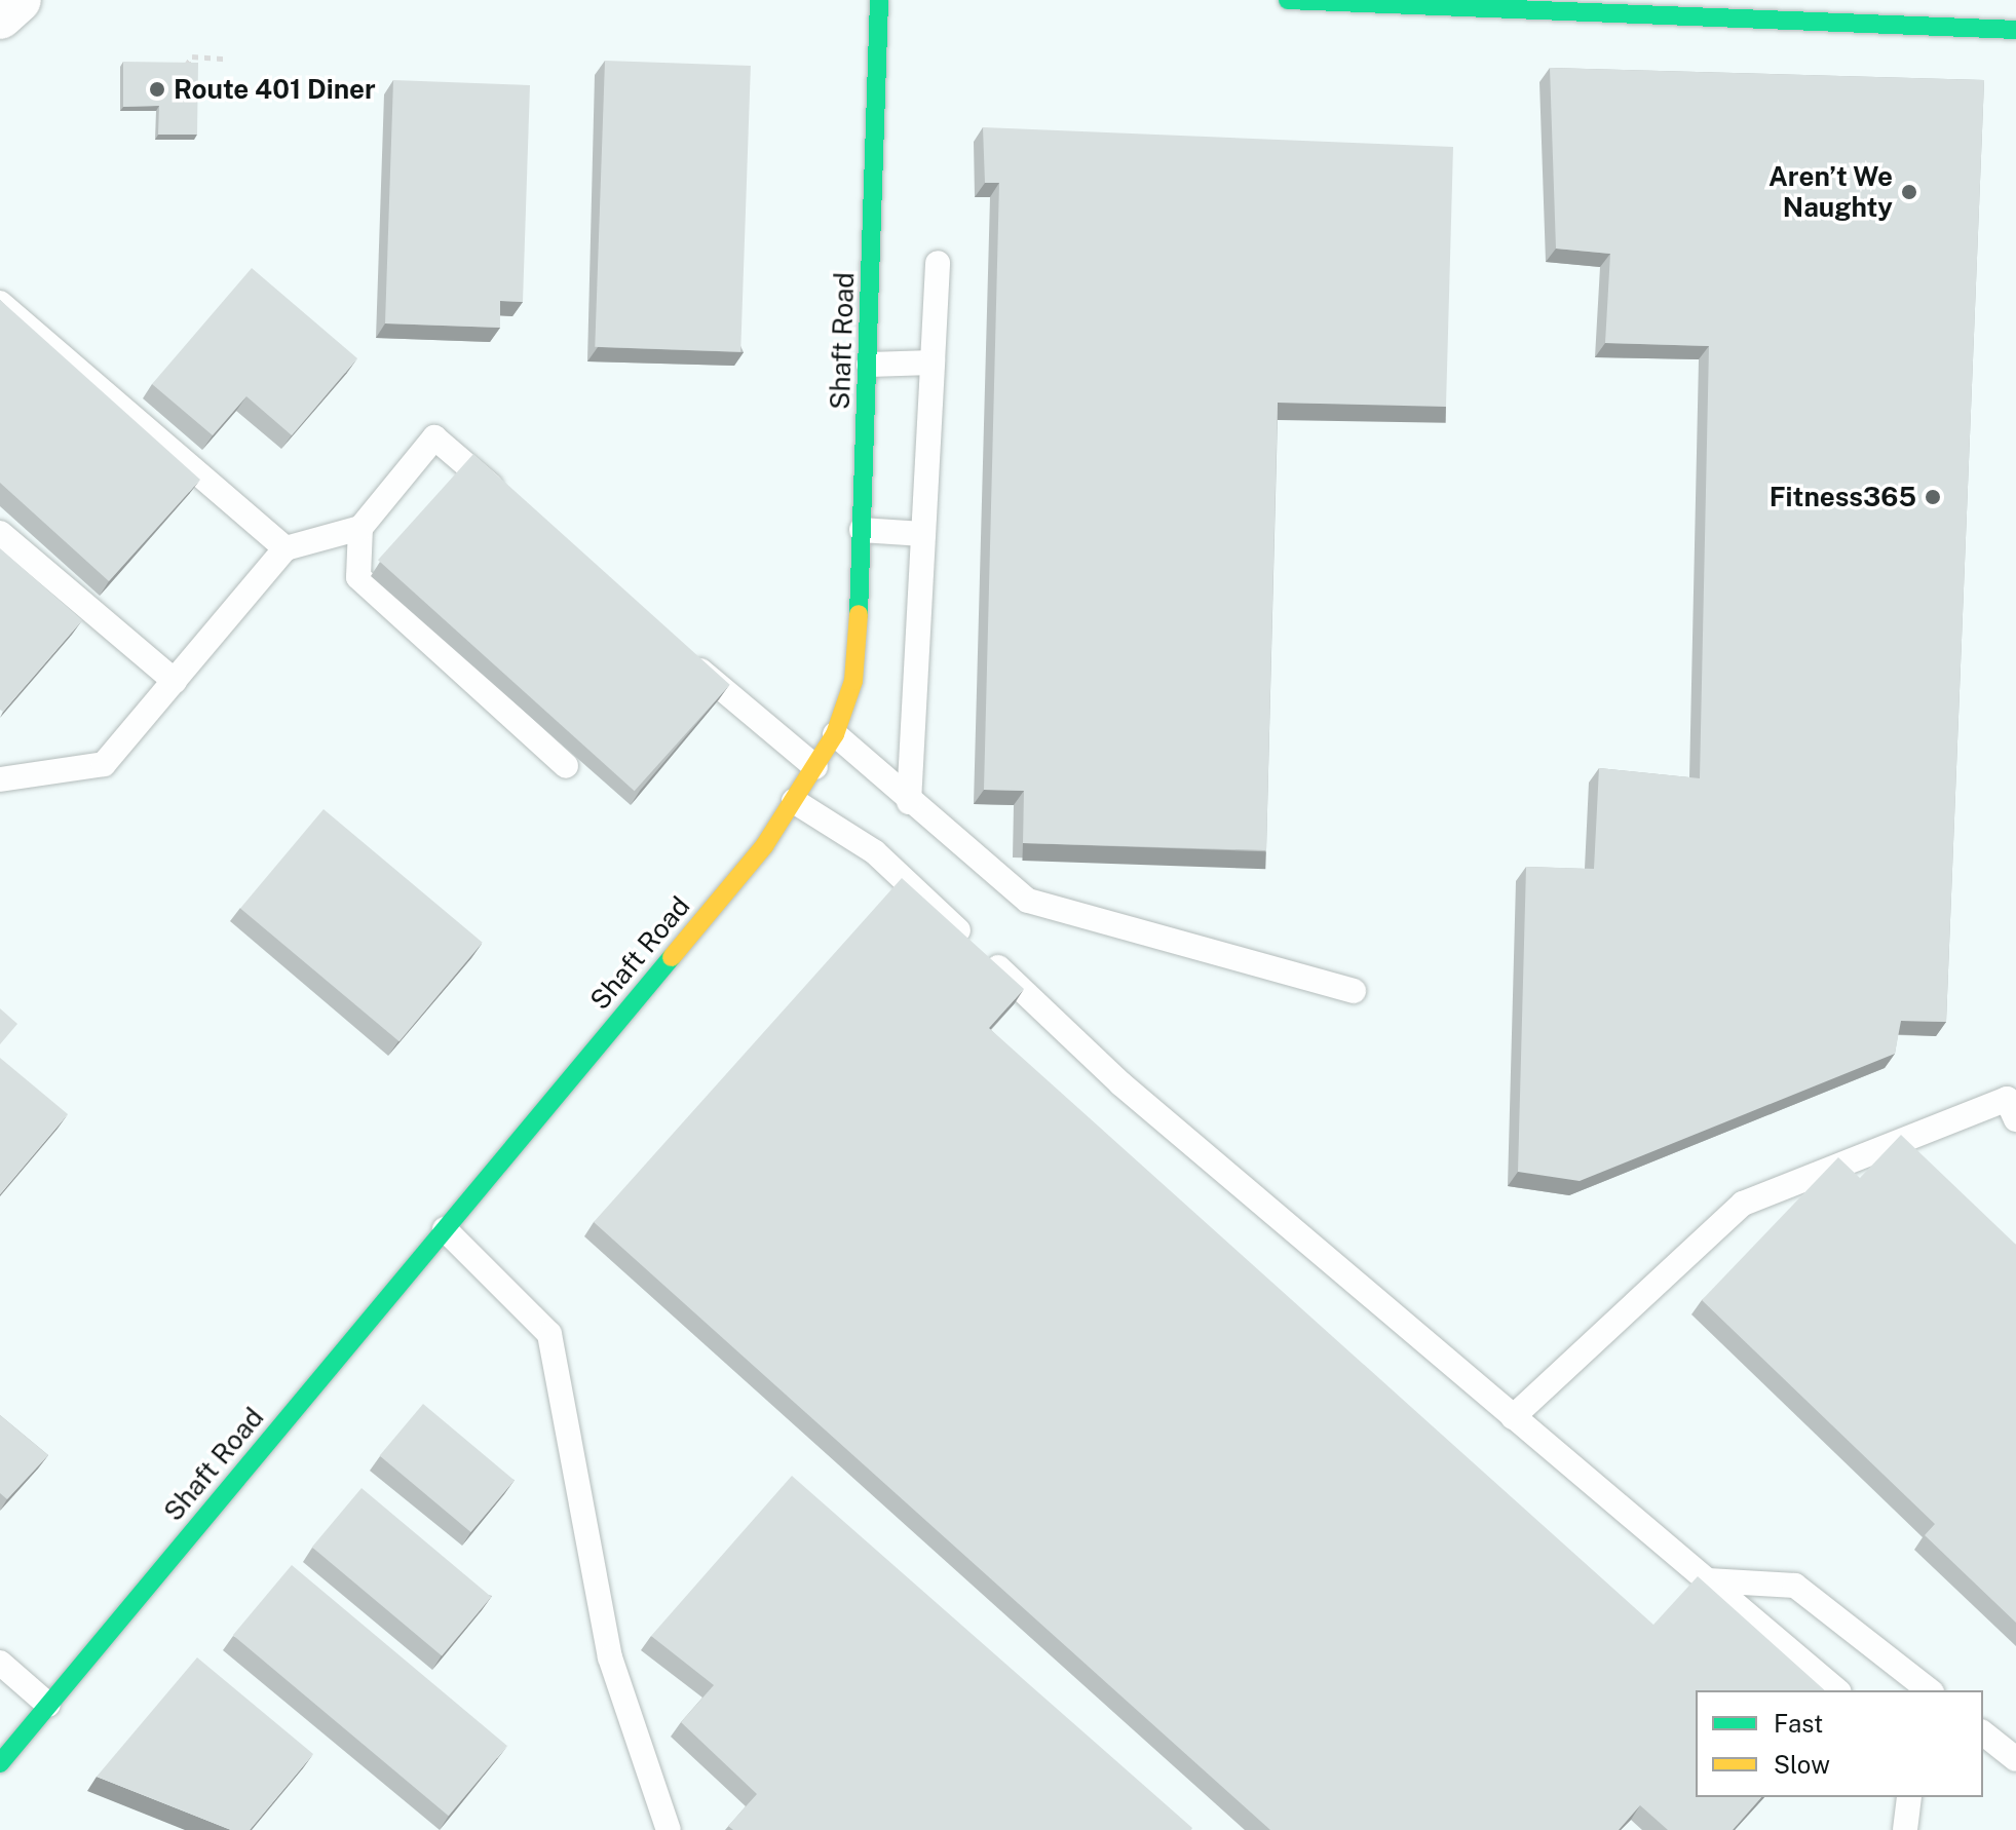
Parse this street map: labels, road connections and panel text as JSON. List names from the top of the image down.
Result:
{
  "streets": {
    "street": ["Shaft Road"]
  },
  "places": ["Route 401 Diner", "Aren’t We Naughty", "Fitness365"],
  "legend": ["Fast", "Slow"]
}
